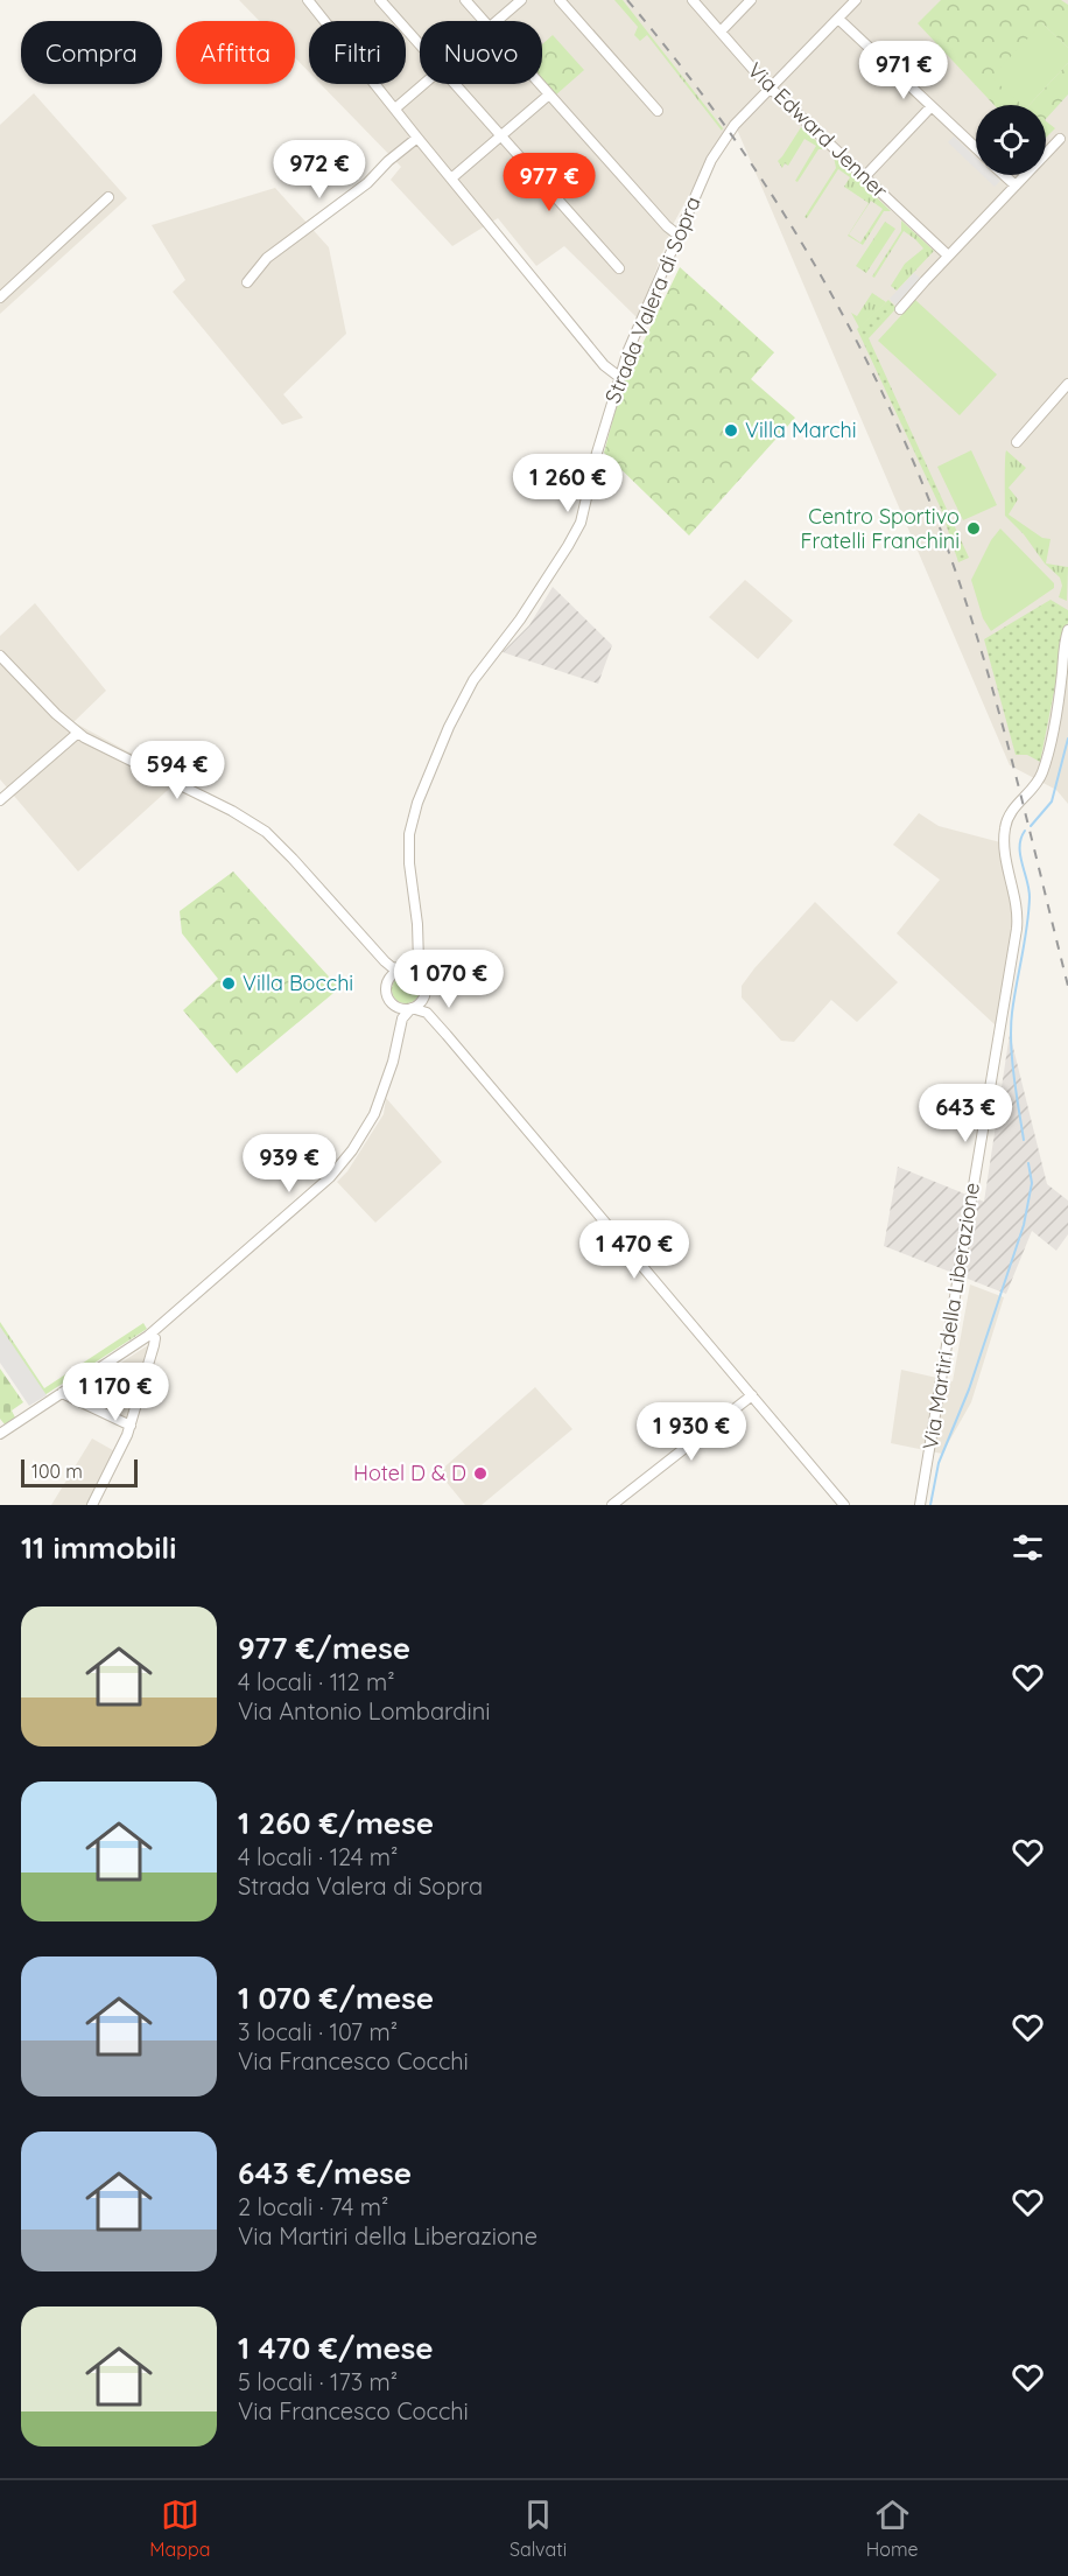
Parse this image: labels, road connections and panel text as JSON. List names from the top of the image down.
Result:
{
  "streets": {
    "street": ["Via Edward Jenner", "Strada Valera di Sopra", "Via Martiri della Liberazione"]
  },
  "crossings": [
    ["Via Edward Jenner", "Strada Valera di Sopra"]
  ],
  "places": [
    "Villa Marchi",
    "Centro Sportivo Fratelli Franchini",
    "Villa Bocchi",
    "Hotel D & D"
  ],
  "scale_bar": "100 m",
  "page": {
    "chip": [
      "Compra",
      "Affitta",
      "Filtri",
      "Nuovo"
    ],
    "price": [
      "971 €",
      "972 €",
      "977 €",
      "1 260 €",
      "594 €",
      "1 070 €",
      "643 €",
      "939 €",
      "1 470 €",
      "1 170 €",
      "1 930 €"
    ],
    "scale": "100 m",
    "heading": "11 immobili",
    "list": [
      {
        "name": "977 €/mese",
        "note": "4 locali · 112 m² · Via Antonio Lombardini"
      },
      {
        "name": "1 260 €/mese",
        "note": "4 locali · 124 m² · Strada Valera di Sopra"
      },
      {
        "name": "1 070 €/mese",
        "note": "3 locali · 107 m² · Via Francesco Cocchi"
      },
      {
        "name": "643 €/mese",
        "note": "2 locali · 74 m² · Via Martiri della Liberazione"
      },
      {
        "name": "1 470 €/mese",
        "note": "5 locali · 173 m² · Via Francesco Cocchi"
      }
    ],
    "tabs": ["Mappa", "Salvati", "Home"]
  }
}
